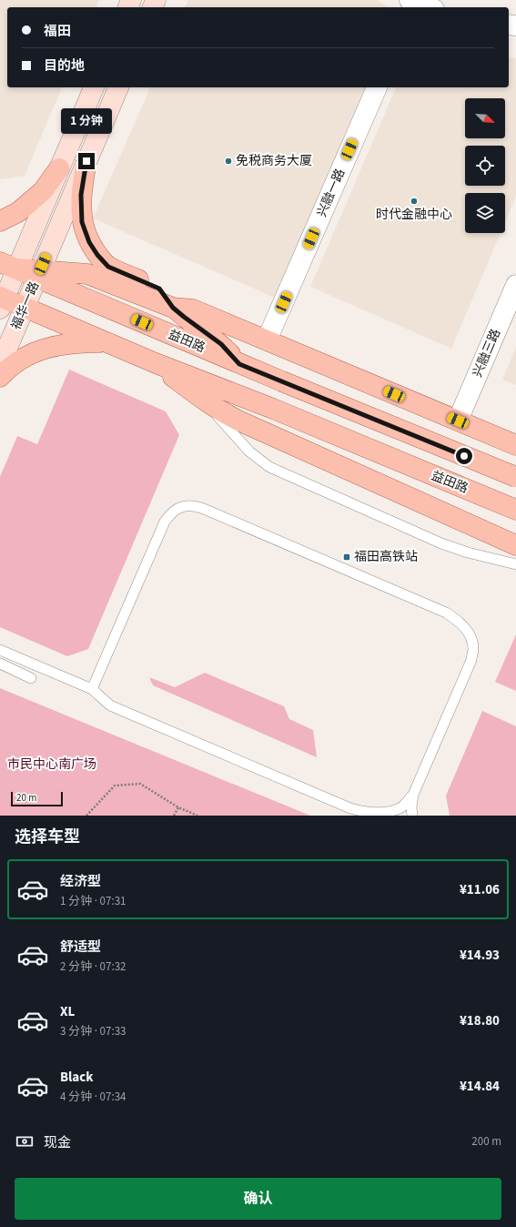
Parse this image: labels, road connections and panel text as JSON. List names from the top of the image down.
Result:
{
  "streets": {
    "main road": ["益田路"],
    "street": ["兴融一路", "福华一路", "兴融三路"]
  },
  "crossings": [
    ["福华一路", "益田路"]
  ],
  "parks": ["市民中心南广场"],
  "places": {
    "other": ["免税商务大厦", "时代金融中心"],
    "transit": ["福田高铁站"]
  },
  "scale_bar": "20 m",
  "north": "bottom right",
  "page": {
    "banner": ["福田", "目的地"],
    "bubble": "1 分钟",
    "scale": "20 m",
    "heading": "选择车型",
    "list": [
      {
        "name": "经济型",
        "note": "1 分钟 · 07:31",
        "value": "¥11.06"
      },
      {
        "name": "舒适型",
        "note": "2 分钟 · 07:32",
        "value": "¥14.93"
      },
      {
        "name": "XL",
        "note": "3 分钟 · 07:33",
        "value": "¥18.80"
      },
      {
        "name": "Black",
        "note": "4 分钟 · 07:34",
        "value": "¥14.84"
      }
    ],
    "pay": ["现金", "200 m"],
    "buttons": "确认"
  }
}
